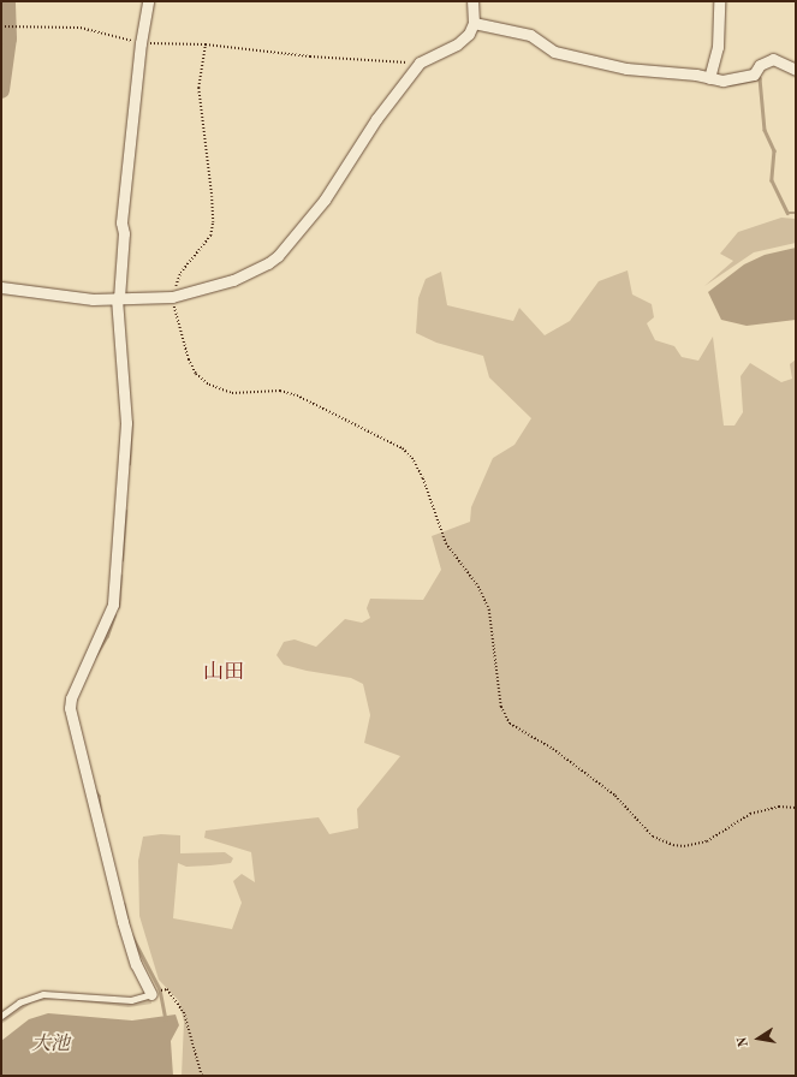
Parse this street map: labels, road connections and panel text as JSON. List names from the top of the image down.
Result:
{
  "districts": ["山田"],
  "water": ["大池"],
  "north": "left"
}
